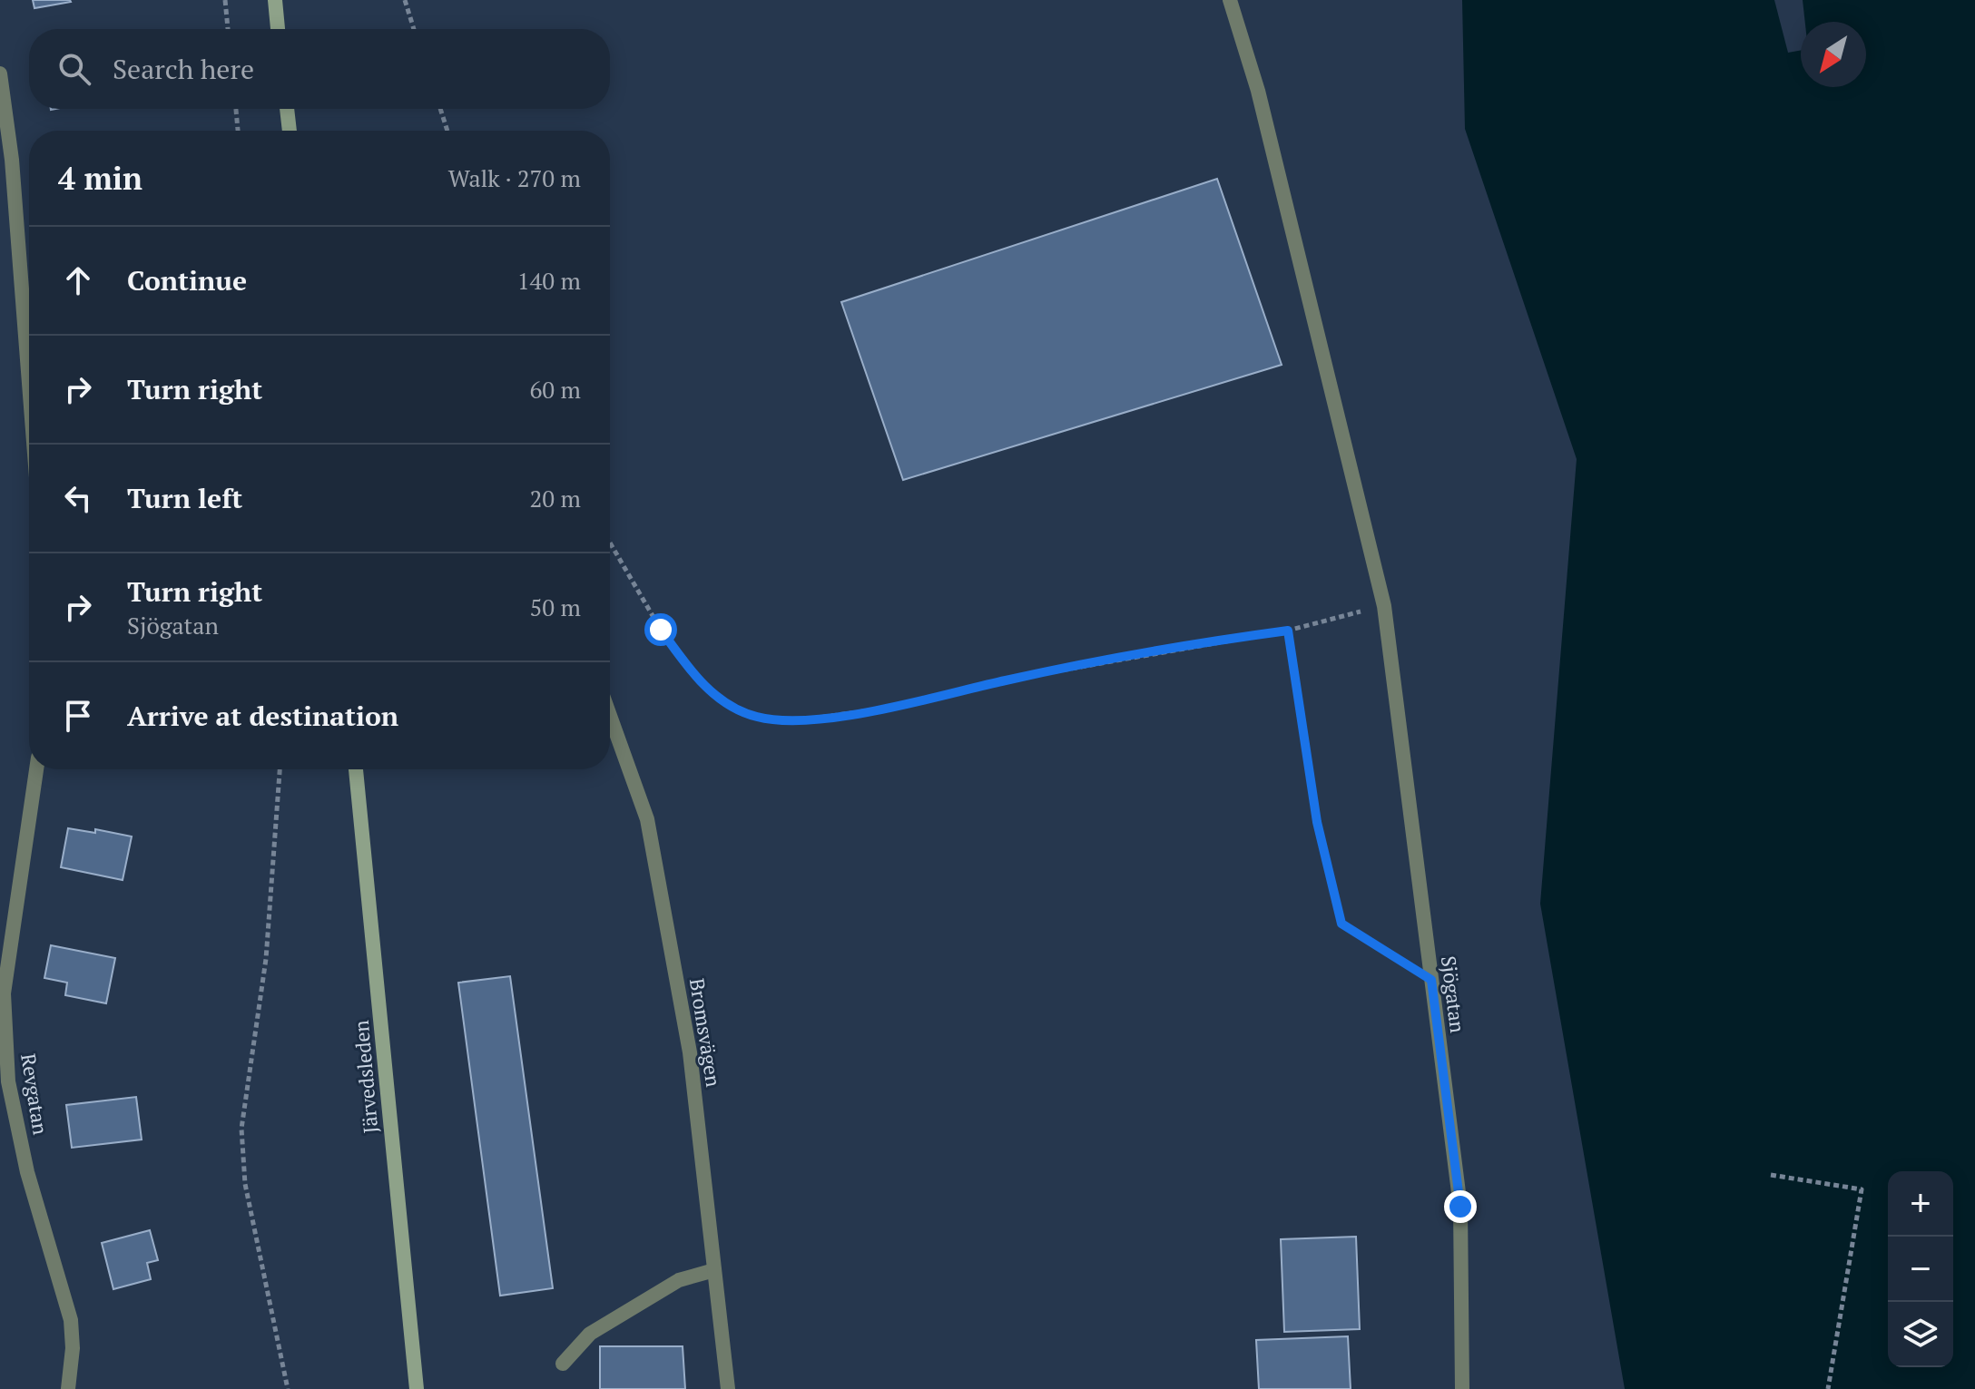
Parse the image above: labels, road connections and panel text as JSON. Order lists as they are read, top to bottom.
{
  "streets": {
    "main road": ["Järvedsleden"],
    "street": ["Sjögatan", "Bromsvägen", "Revgatan"]
  },
  "north": "bottom left",
  "page": {
    "search": "Search here",
    "heading": ["4 min", "Walk · 270 m"],
    "list": [
      ["Continue", "140 m"],
      ["Turn right", "60 m"],
      ["Turn left", "20 m"],
      ["Turn right", "Sjögatan", "50 m"],
      "Arrive at destination"
    ],
    "map_buttons": ["+", "−"]
  }
}
